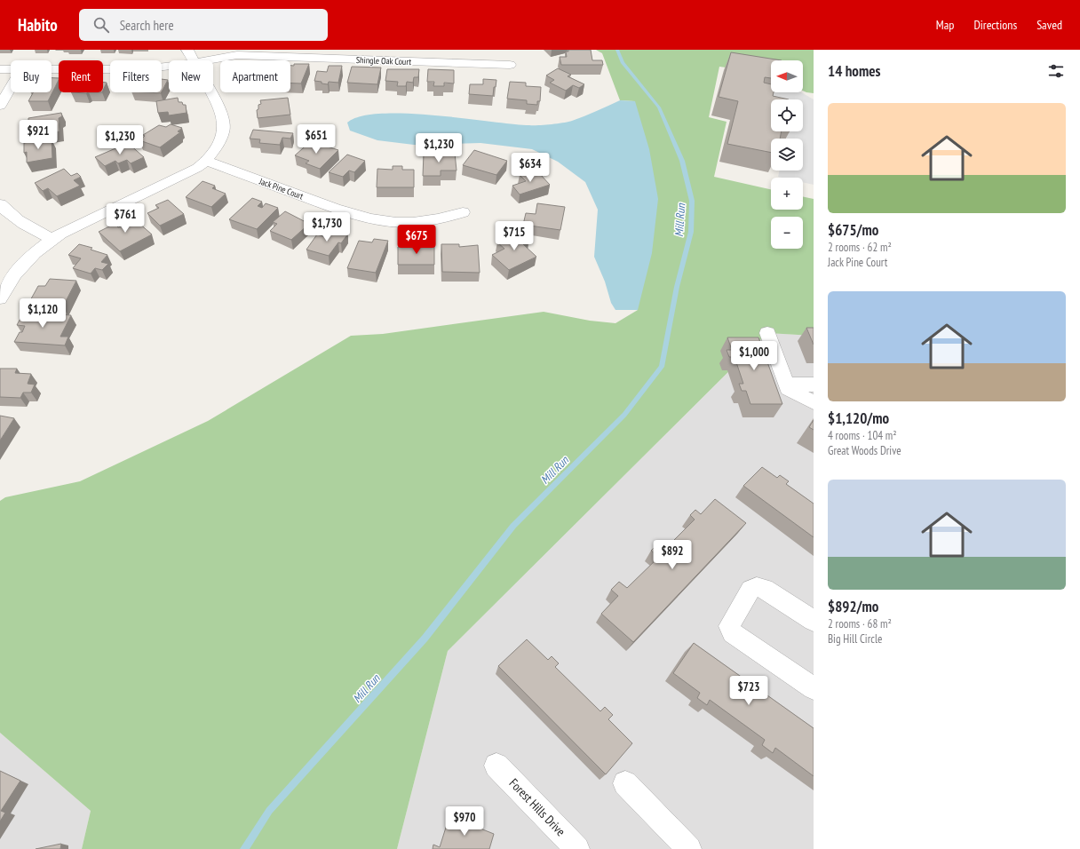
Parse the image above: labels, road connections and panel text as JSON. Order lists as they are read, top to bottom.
{
  "streets": {
    "street": ["Shingle Oak Court", "Jack Pine Court", "Forest Hills Drive"]
  },
  "water": ["Mill Run"],
  "north": "left",
  "page": {
    "header": "Habito",
    "search": "Search here",
    "nav": ["Map", "Directions", "Saved"],
    "heading": "14 homes",
    "map_buttons": ["+", "−"],
    "chip": [
      "Buy",
      "Rent",
      "Filters",
      "New",
      "Apartment"
    ],
    "list": [
      {
        "name": "$675/mo",
        "note": "2 rooms · 62 m² · Jack Pine Court"
      },
      {
        "name": "$1,120/mo",
        "note": "4 rooms · 104 m² · Great Woods Drive"
      },
      {
        "name": "$892/mo",
        "note": "2 rooms · 68 m² · Big Hill Circle"
      }
    ],
    "price": [
      "$921",
      "$651",
      "$1,230",
      "$1,230",
      "$634",
      "$761",
      "$1,730",
      "$715",
      "$675",
      "$1,120",
      "$1,000",
      "$892",
      "$723",
      "$970"
    ]
  }
}
